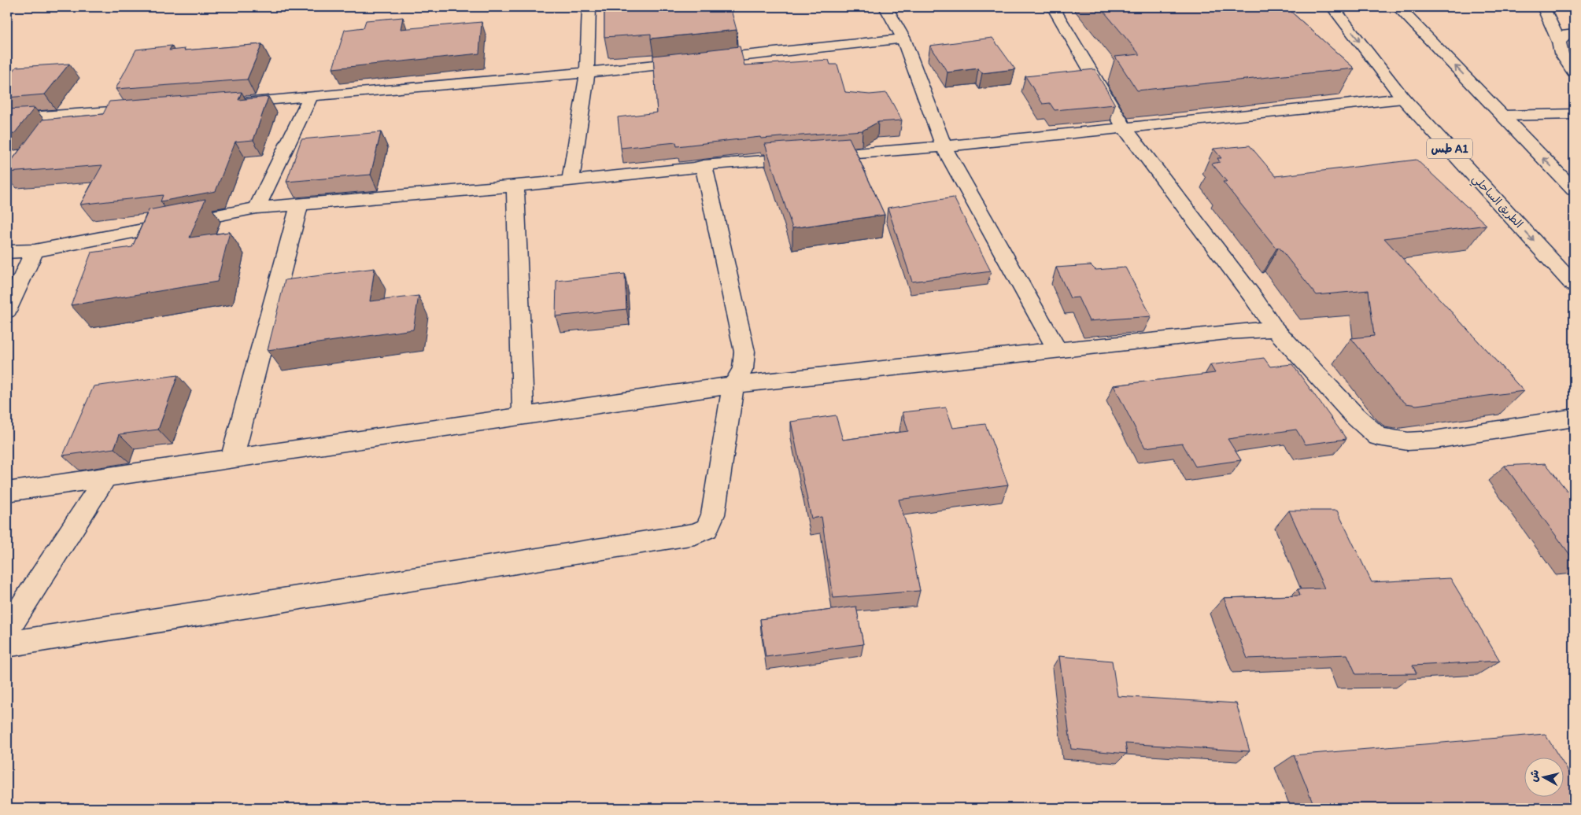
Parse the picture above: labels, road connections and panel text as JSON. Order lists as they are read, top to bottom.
{
  "streets": {
    "main road": ["طس A1", "الطريق الساحلي"]
  },
  "north": "left"
}
